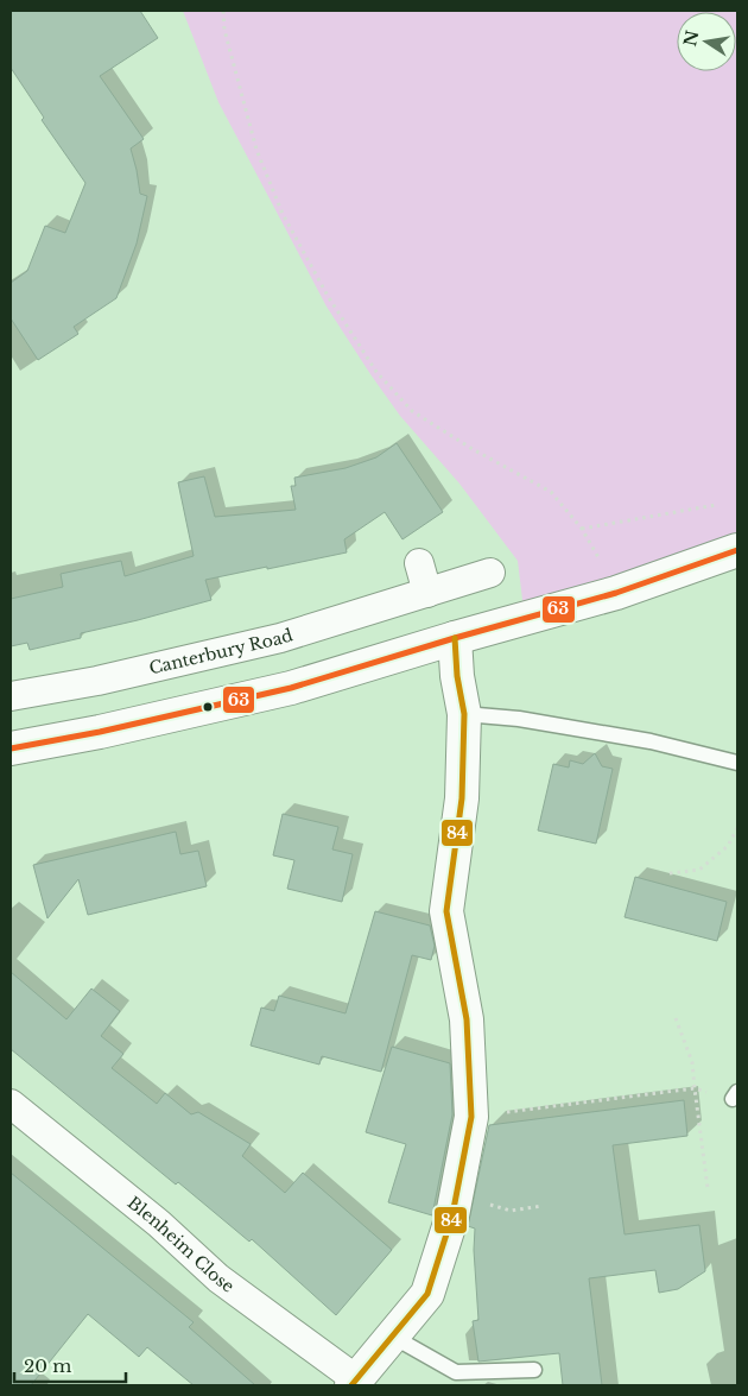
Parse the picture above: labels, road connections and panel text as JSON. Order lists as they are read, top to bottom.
{
  "streets": {
    "street": ["Canterbury Road", "Blenheim Close"]
  },
  "lines": ["transit line 63", "transit line 84"],
  "scale_bar": "20 m",
  "north": "left"
}
